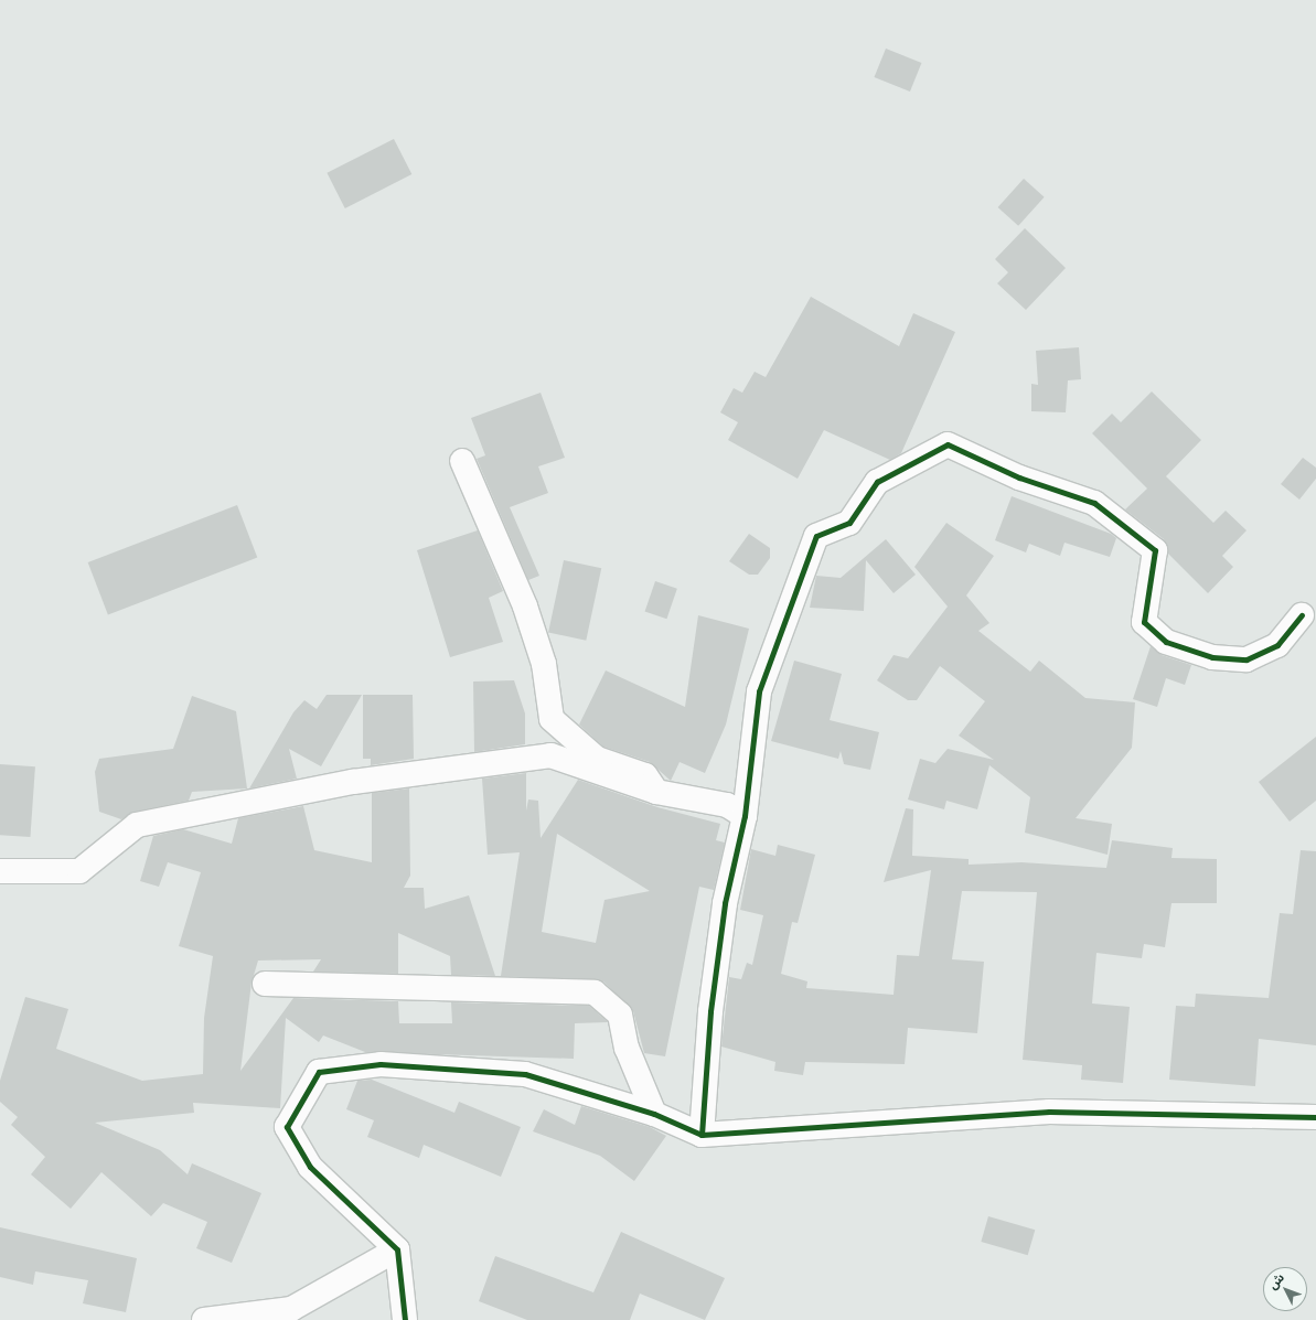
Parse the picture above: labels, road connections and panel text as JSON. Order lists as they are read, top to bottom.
{
  "north": "top left"
}
